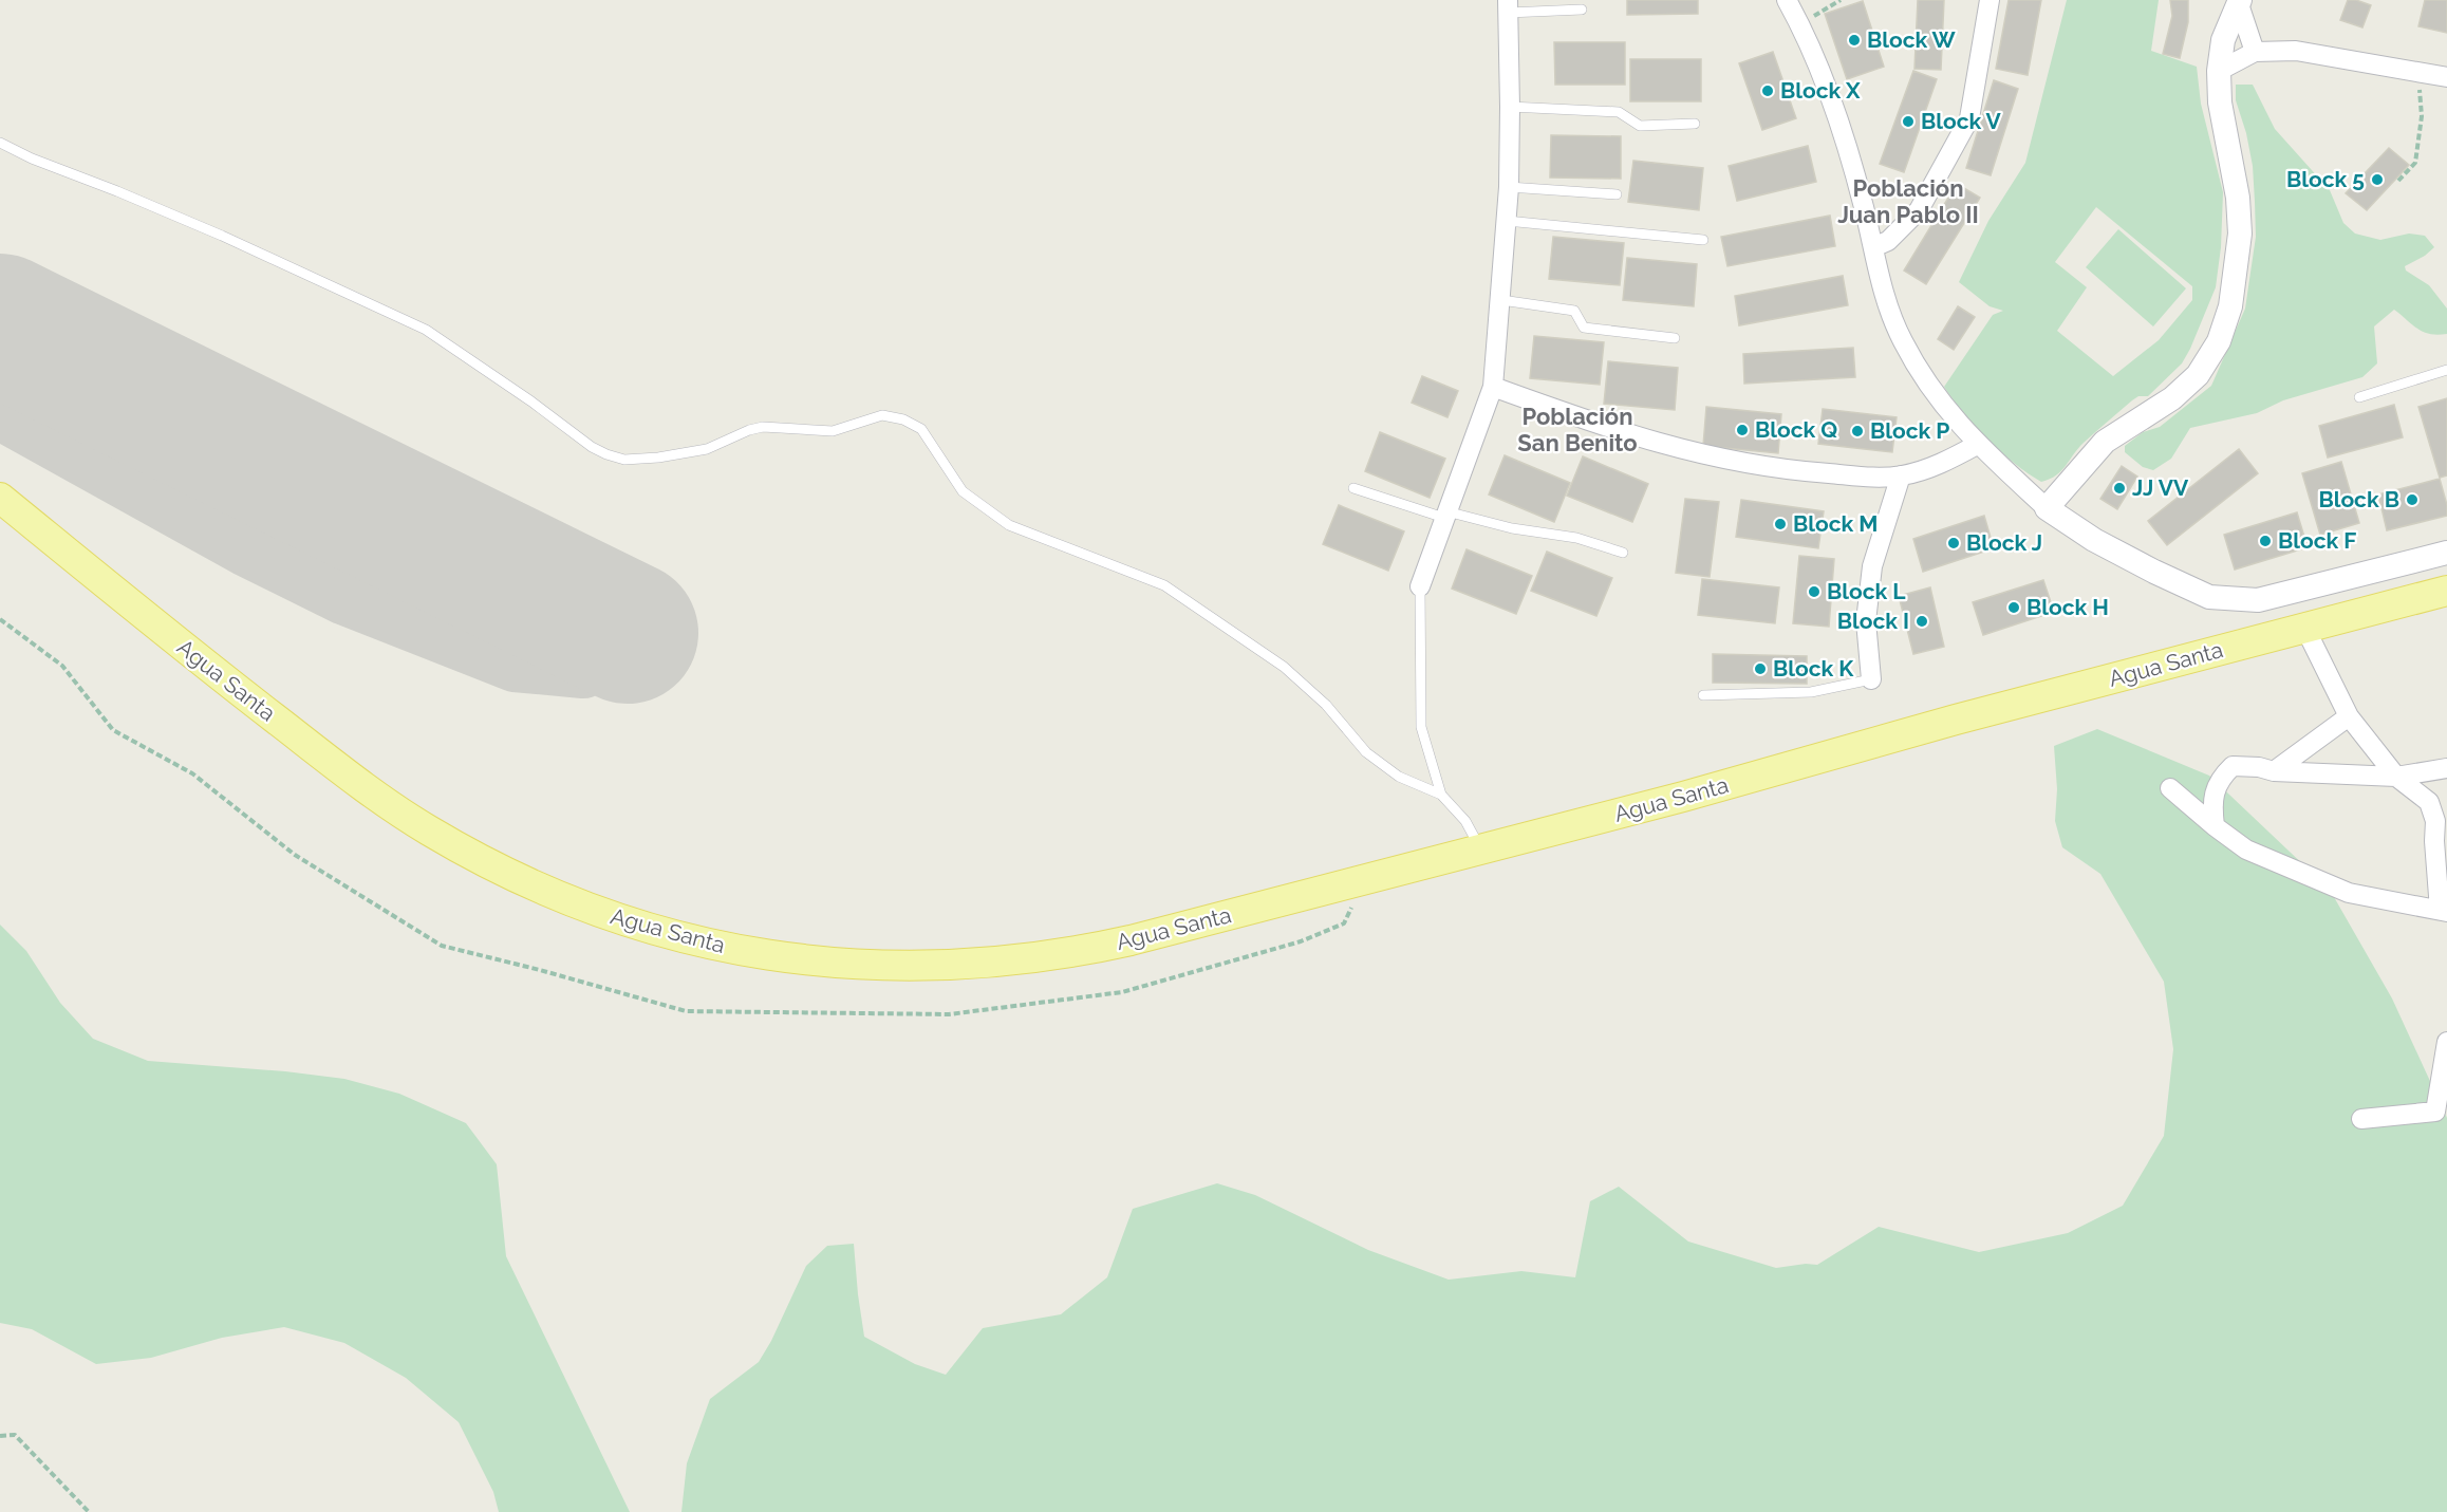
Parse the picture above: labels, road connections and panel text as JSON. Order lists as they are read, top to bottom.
{
  "streets": {
    "main road": ["Agua Santa"]
  },
  "districts": ["Población Juan Pablo II", "Población San Benito"],
  "places": [
    "Block W",
    "Block X",
    "Block V",
    "Block 5",
    "Block Q",
    "Block P",
    "JJ VV",
    "Block B",
    "Block M",
    "Block F",
    "Block J",
    "Block L",
    "Block H",
    "Block I",
    "Block K"
  ]
}
